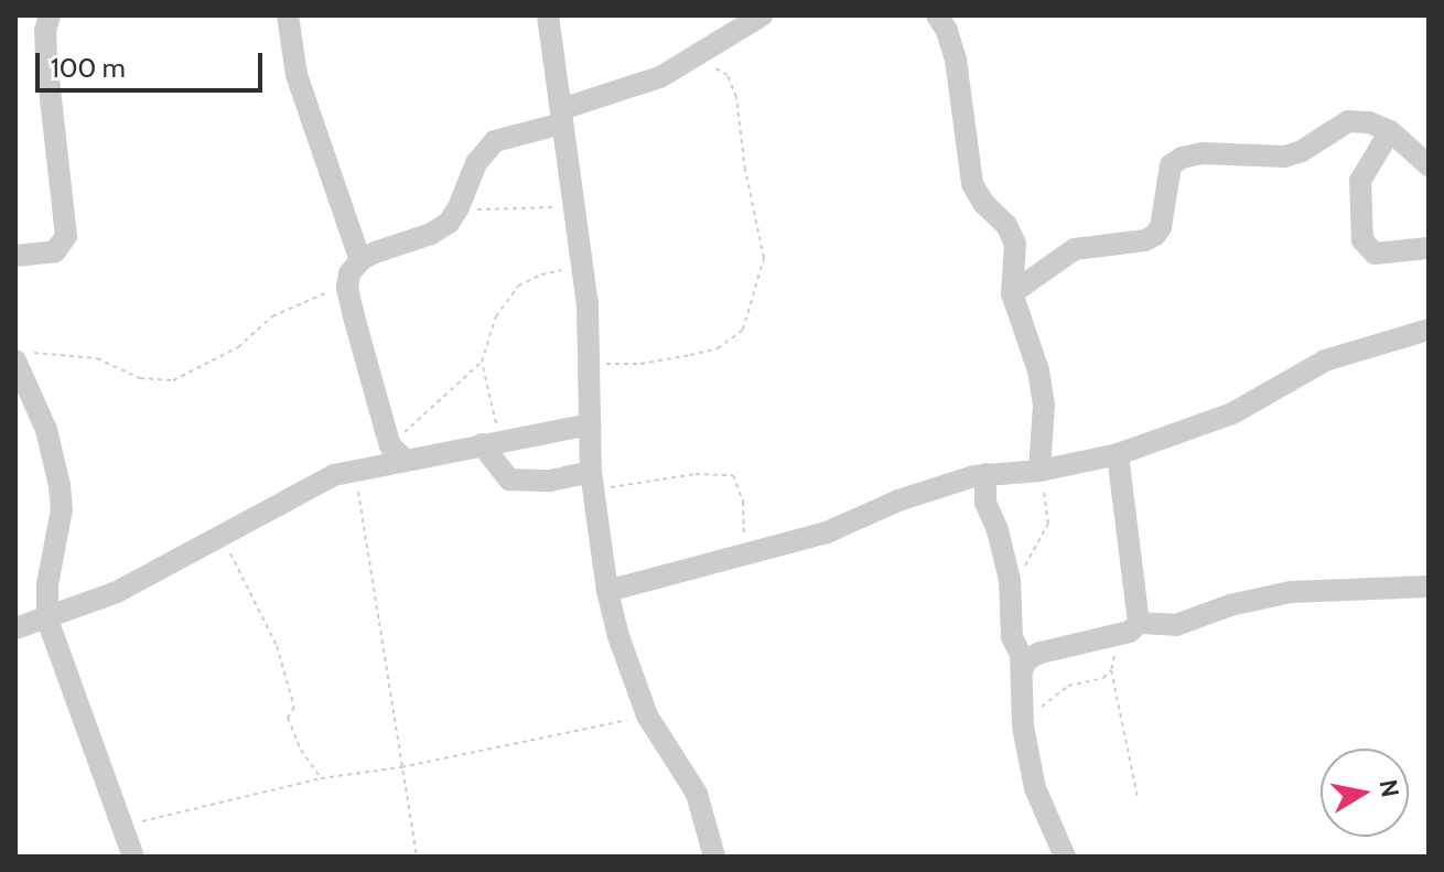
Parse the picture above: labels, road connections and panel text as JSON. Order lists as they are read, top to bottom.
{
  "scale_bar": "100 m",
  "north": "right"
}
